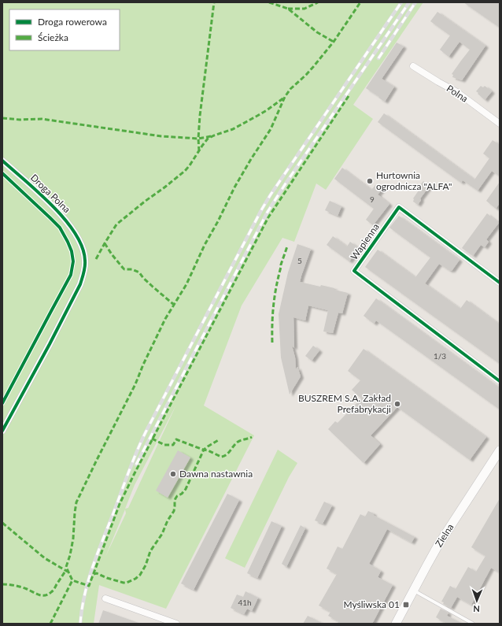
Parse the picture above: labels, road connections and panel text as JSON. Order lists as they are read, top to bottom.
{
  "streets": {
    "street": [
      "Polna",
      "Droga Polna",
      "Wapienna",
      "Zielna"
    ]
  },
  "places": {
    "other": ["Hurtownia ogrodnicza \"ALFA\"", "BUSZREM S.A. Zakład Prefabrykacji", "Dawna nastawnia"],
    "transit": ["Myśliwska 01"]
  },
  "house_numbers": [
    "9",
    "5",
    "1/3",
    "41h"
  ],
  "legend": ["Droga rowerowa", "Ścieżka"],
  "north": "bottom"
}
